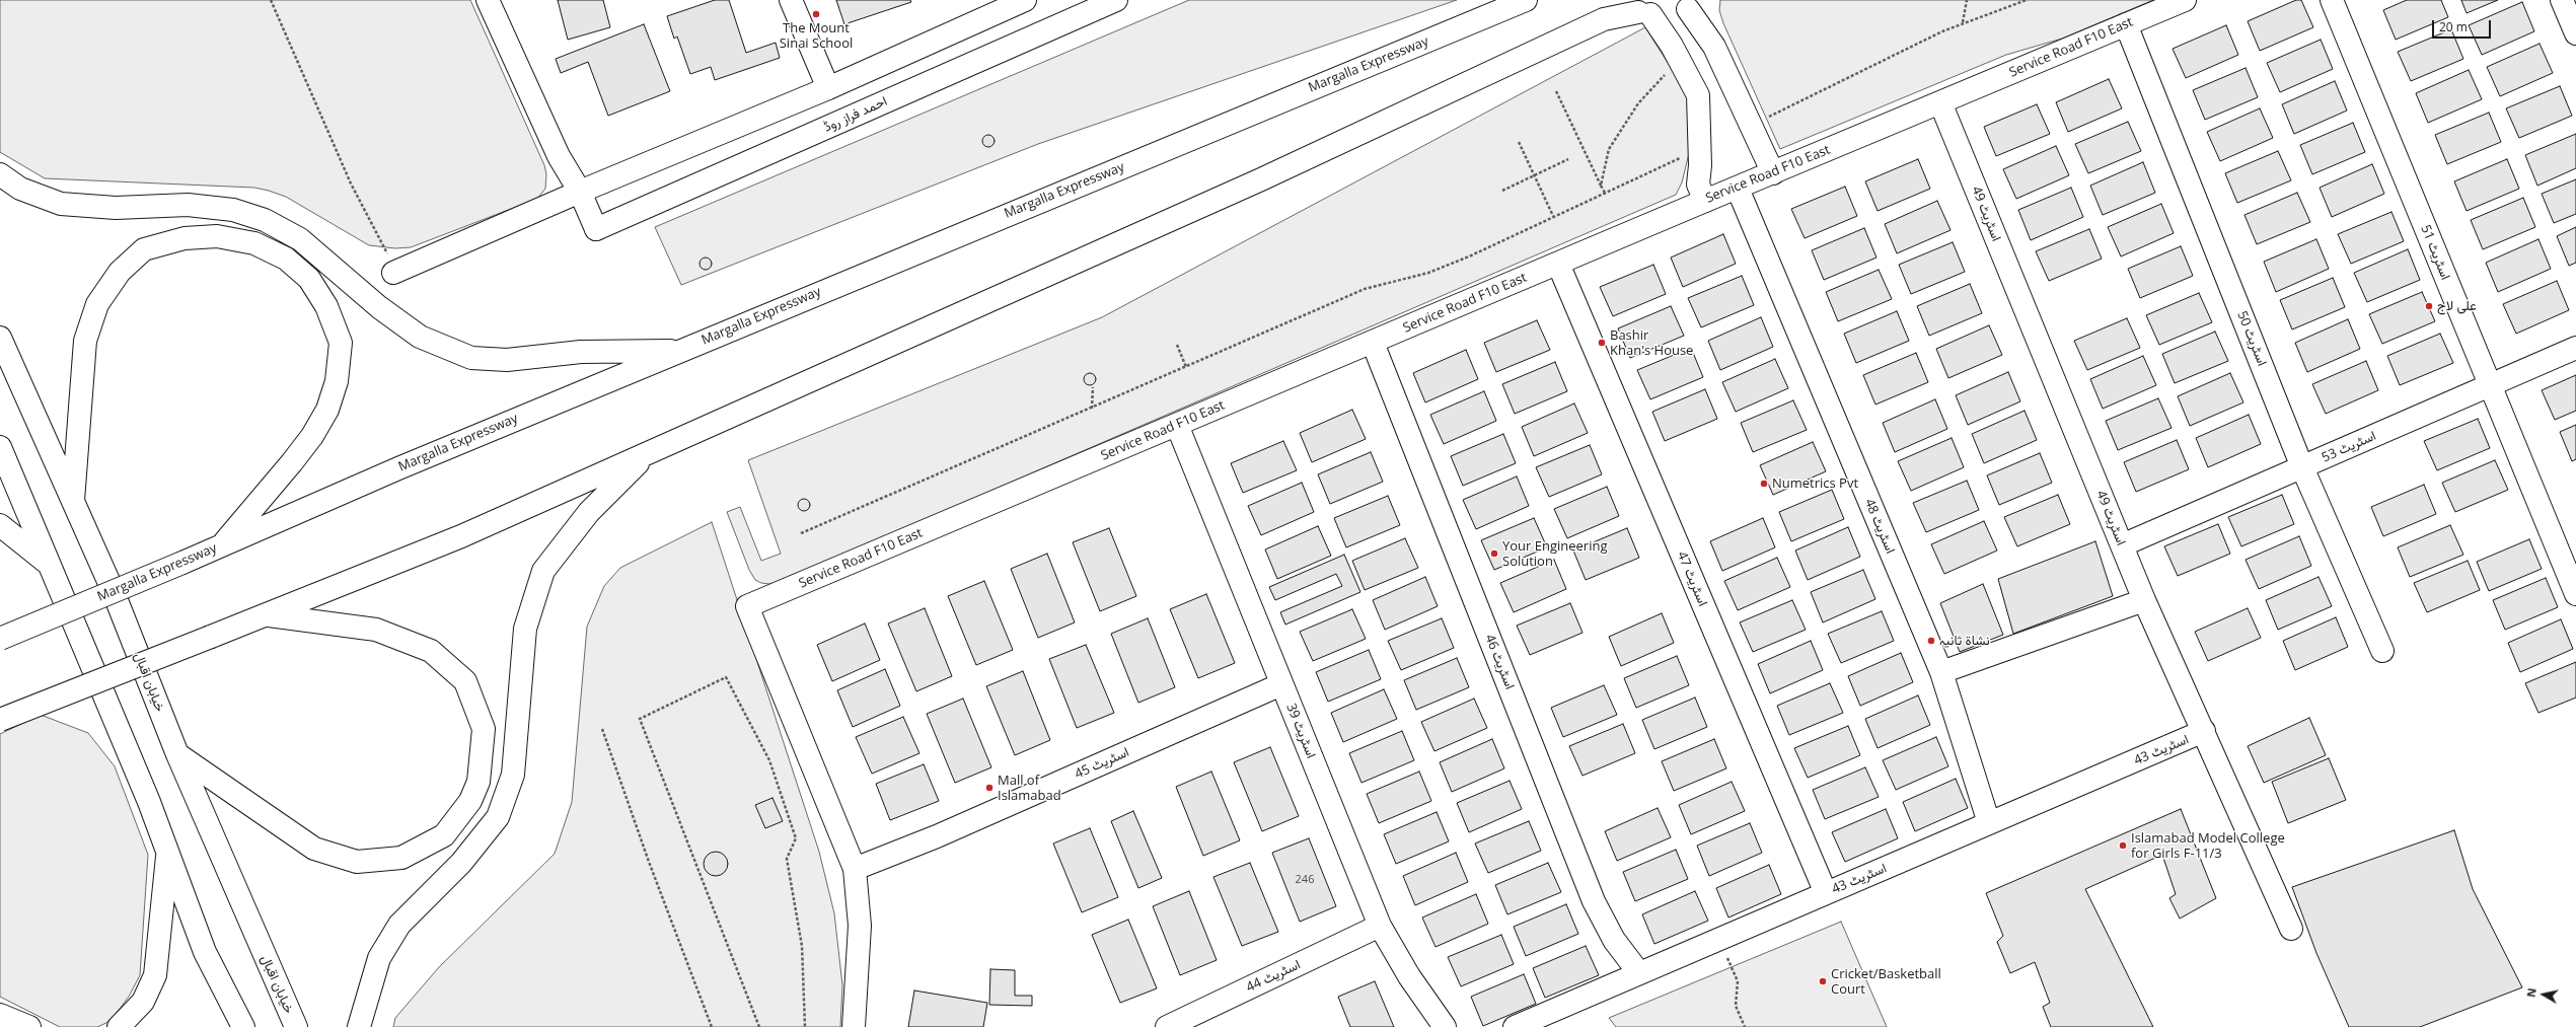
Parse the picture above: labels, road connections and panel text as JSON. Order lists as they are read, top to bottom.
{
  "streets": {
    "street": [
      "Service Road F10 East",
      "Margalla Expressway",
      "احمد فراز روڈ",
      "اسٹریٹ 49",
      "اسٹریٹ 51",
      "اسٹریٹ 50",
      "اسٹریٹ 53",
      "اسٹریٹ 48",
      "اسٹریٹ 47",
      "اسٹریٹ 46",
      "خیابان اقبال",
      "اسٹریٹ 39",
      "اسٹریٹ 43",
      "اسٹریٹ 45",
      "اسٹریٹ 44"
    ]
  },
  "crossings": [
    ["Service Road F10 East", "اسٹریٹ 49"],
    ["Service Road F10 East", "اسٹریٹ 50"],
    ["Service Road F10 East", "اسٹریٹ 48"],
    ["Service Road F10 East", "اسٹریٹ 47"],
    ["Service Road F10 East", "اسٹریٹ 46"],
    ["Service Road F10 East", "اسٹریٹ 39"],
    ["Service Road F10 East", "اسٹریٹ 45"],
    ["اسٹریٹ 49", "اسٹریٹ 53"],
    ["اسٹریٹ 49", "اسٹریٹ 43"],
    ["اسٹریٹ 51", "اسٹریٹ 53"],
    ["اسٹریٹ 50", "اسٹریٹ 53"],
    ["اسٹریٹ 48", "اسٹریٹ 43"],
    ["اسٹریٹ 47", "اسٹریٹ 43"],
    ["اسٹریٹ 46", "اسٹریٹ 43"],
    ["اسٹریٹ 39", "اسٹریٹ 45"],
    ["اسٹریٹ 39", "اسٹریٹ 44"]
  ],
  "places": [
    "The Mount Sinai School",
    "علی لاج",
    "Bashir Khan's House",
    "Numetrics Pvt",
    "Your Engineering Solution",
    "نشاۃ ثانیہ",
    "Mall of Islamabad",
    "Islamabad Model College for Girls F-11/3",
    "Cricket/Basketball Court"
  ],
  "house_numbers": ["246"],
  "scale_bar": "20 m",
  "north": "left"
}
